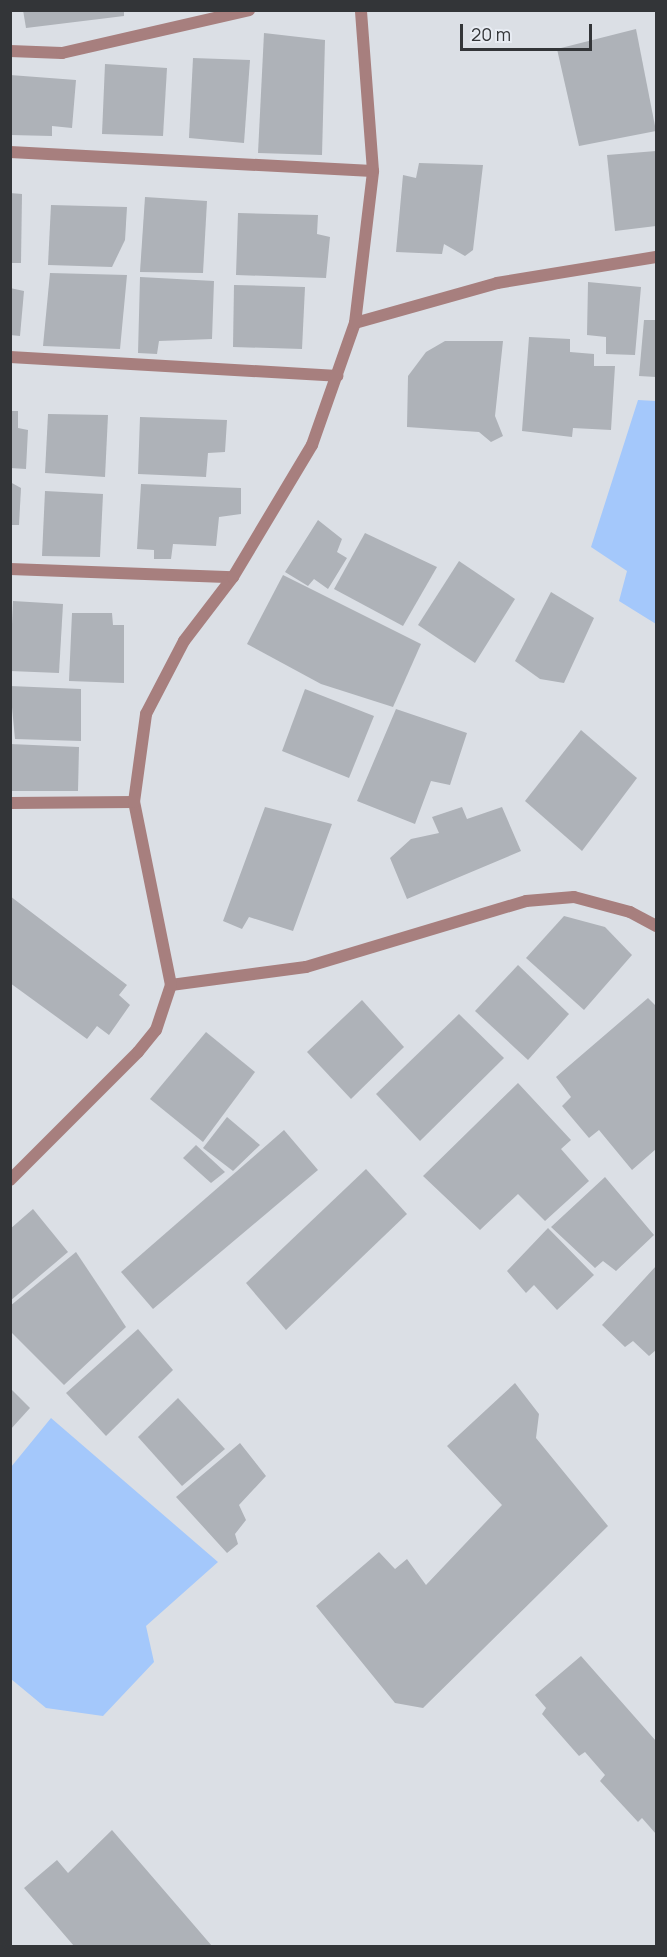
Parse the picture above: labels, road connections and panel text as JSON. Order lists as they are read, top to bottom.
{
  "scale_bar": "20 m"
}
